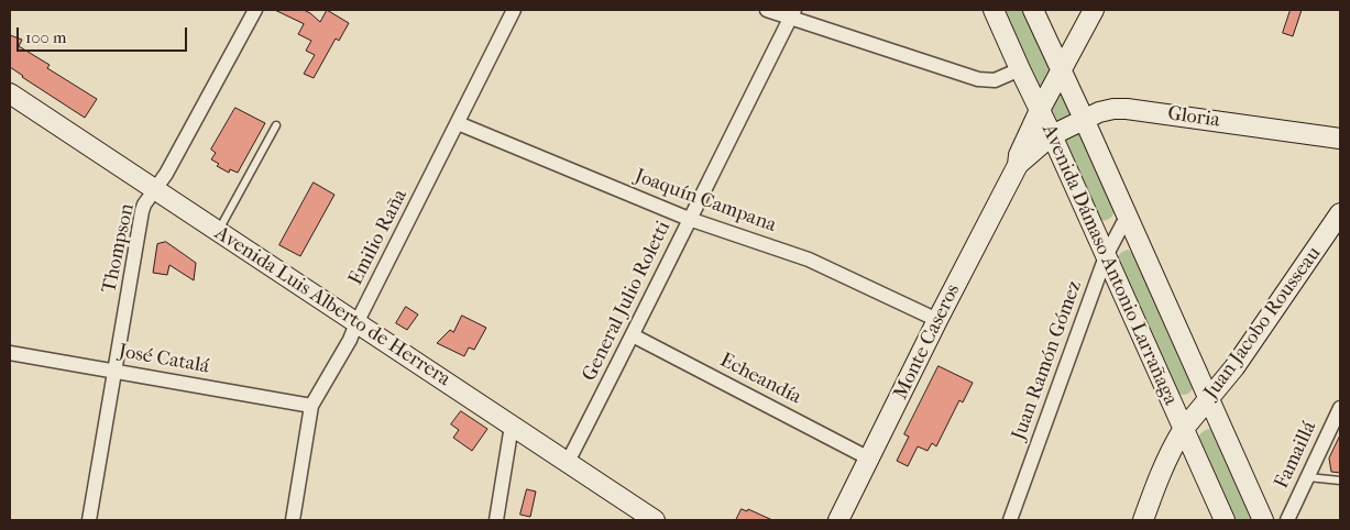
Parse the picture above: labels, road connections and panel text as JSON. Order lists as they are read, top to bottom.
{
  "streets": {
    "street": [
      "Gloria",
      "Joaquín Campana",
      "Emilio Raña",
      "Thompson",
      "Avenida Dámaso Antonio Larrañaga",
      "General Julio Roletti",
      "Avenida Luis Alberto de Herrera",
      "Juan Jacobo Rousseau",
      "Monte Caseros",
      "José Catalá",
      "Juan Ramón Gómez",
      "Echeandía",
      "Famaillá"
    ]
  },
  "crossings": [
    ["Gloria", "Avenida Dámaso Antonio Larrañaga"],
    ["Gloria", "Monte Caseros"],
    ["Joaquín Campana", "Emilio Raña"],
    ["Joaquín Campana", "General Julio Roletti"],
    ["Joaquín Campana", "Monte Caseros"],
    ["Emilio Raña", "Avenida Luis Alberto de Herrera"],
    ["Emilio Raña", "José Catalá"],
    ["Thompson", "Avenida Luis Alberto de Herrera"],
    ["Thompson", "José Catalá"],
    ["Avenida Dámaso Antonio Larrañaga", "Juan Jacobo Rousseau"],
    ["Avenida Dámaso Antonio Larrañaga", "Monte Caseros"],
    ["Avenida Dámaso Antonio Larrañaga", "Juan Ramón Gómez"],
    ["General Julio Roletti", "Avenida Luis Alberto de Herrera"],
    ["General Julio Roletti", "Echeandía"],
    ["Monte Caseros", "Echeandía"]
  ],
  "scale_bar": "100 m"
}
